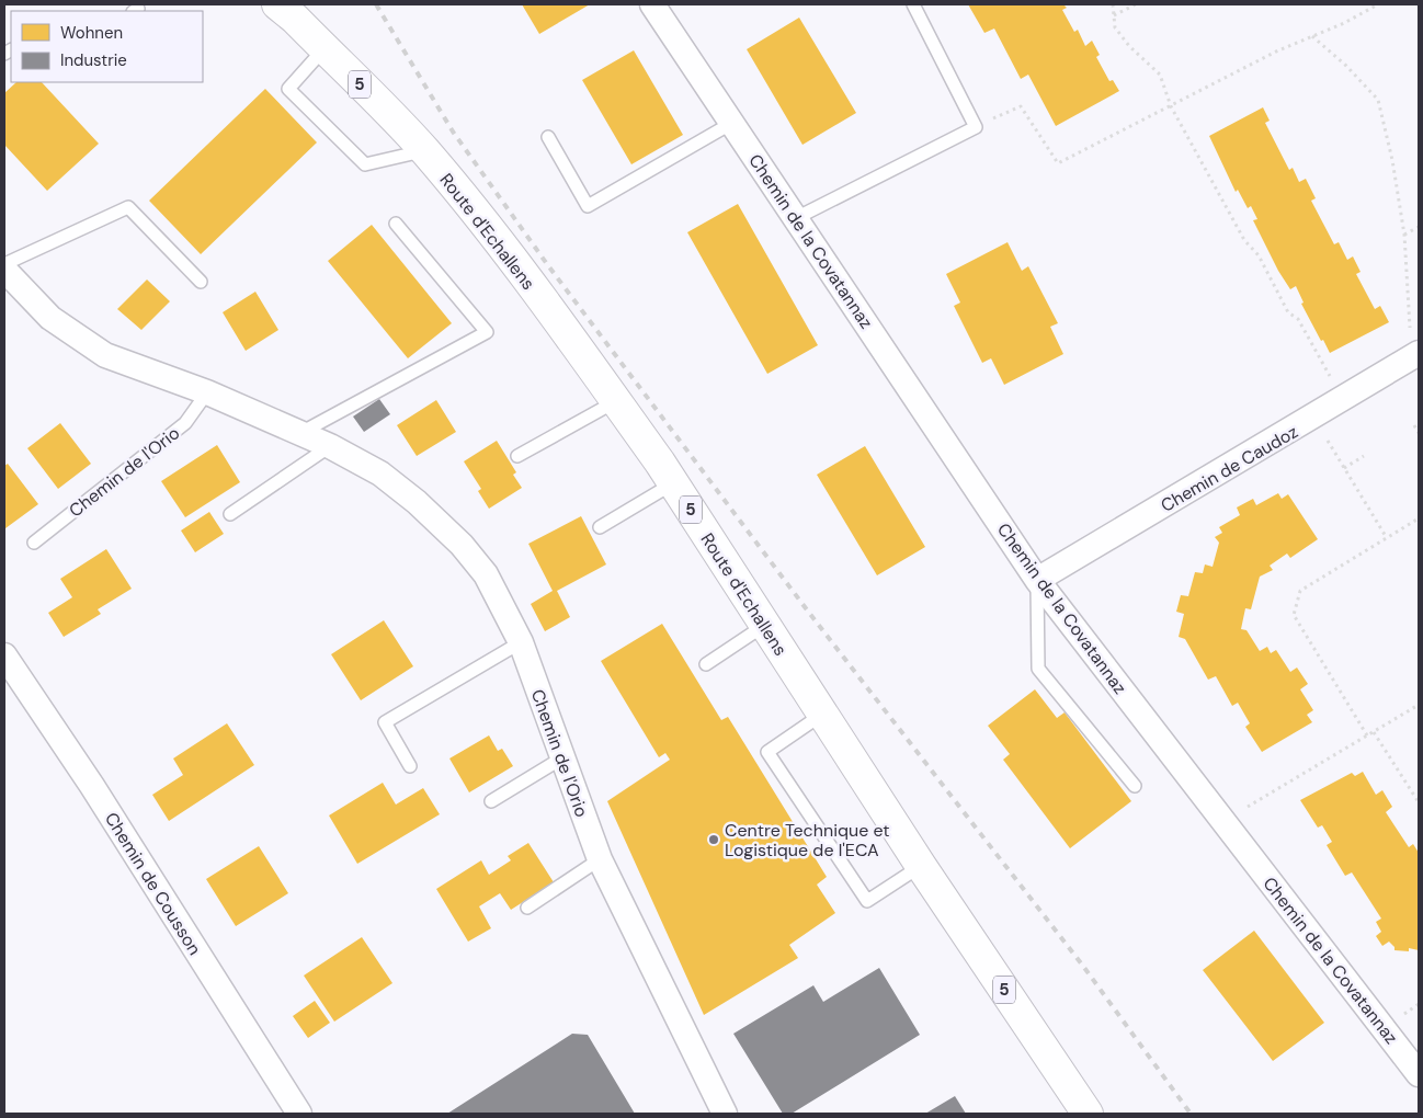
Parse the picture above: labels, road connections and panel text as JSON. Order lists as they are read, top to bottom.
{
  "streets": {
    "main road": ["5", "Route d'Echallens"],
    "street": [
      "Chemin de la Covatannaz",
      "Chemin de Caudoz",
      "Chemin de l'Orio",
      "Chemin de Cousson"
    ]
  },
  "crossings": [
    ["Chemin de la Covatannaz", "Chemin de Caudoz"]
  ],
  "places": ["Centre Technique et Logistique de l'ECA"],
  "legend": ["Wohnen", "Industrie"]
}
